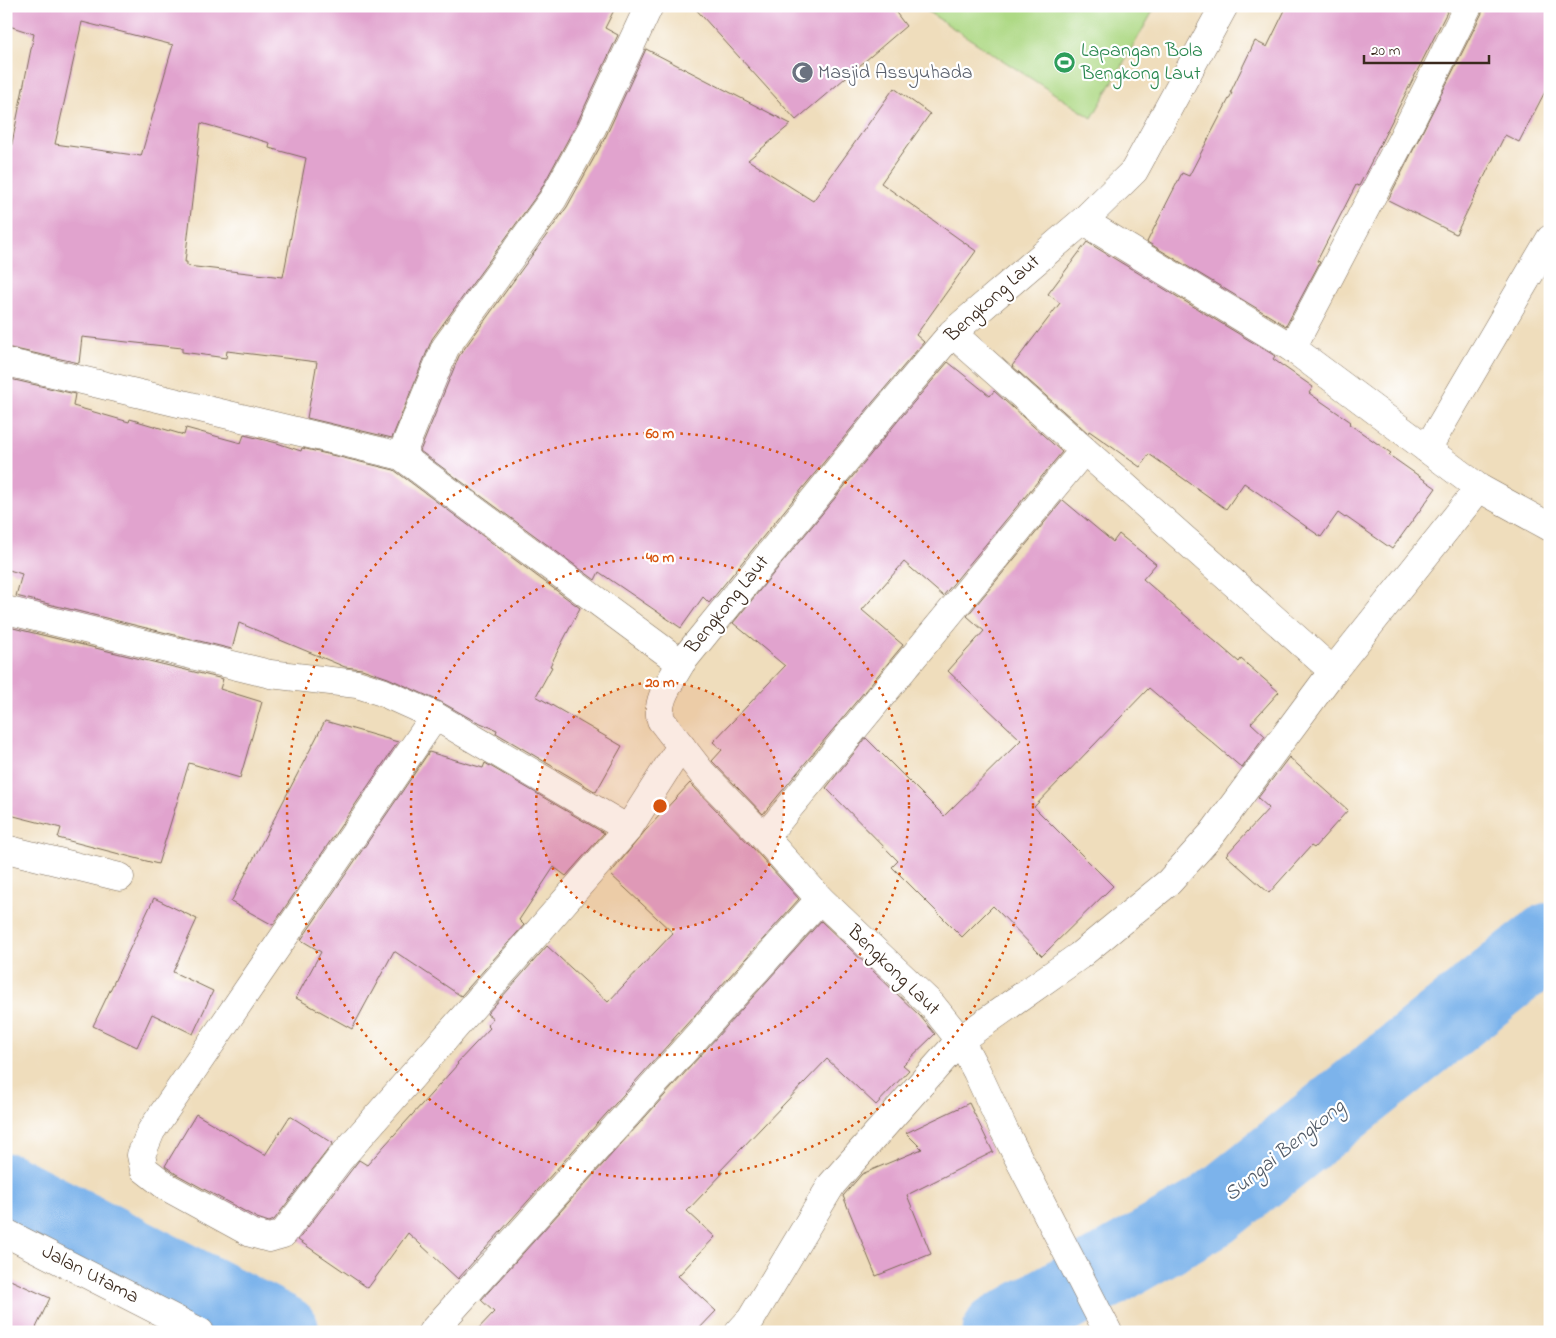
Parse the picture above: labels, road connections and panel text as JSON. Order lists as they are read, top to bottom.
{
  "streets": {
    "street": ["Bengkong Laut", "Jalan Utama"]
  },
  "water": ["Sungai Bengkong"],
  "places": {
    "sports": ["Lapangan Bola Bengkong Laut"],
    "mosque": ["Masjid Assyuhada"]
  },
  "scale_bar": "20 m",
  "rings": ["60 m", "40 m", "20 m"]
}
